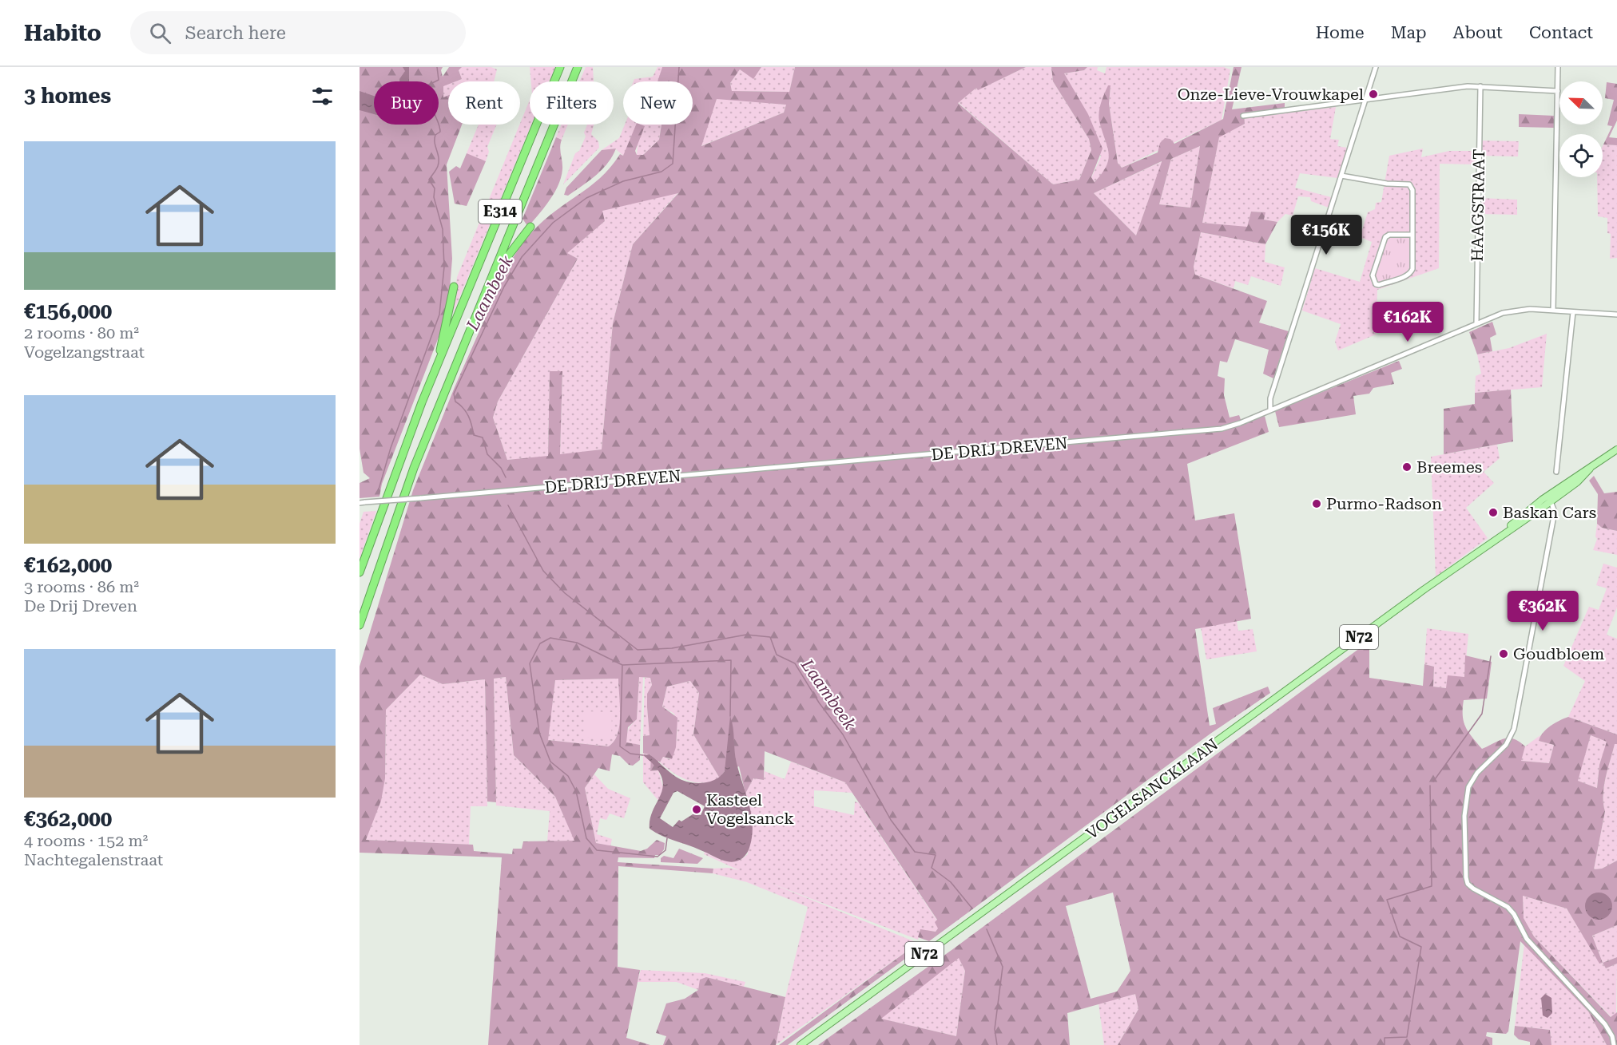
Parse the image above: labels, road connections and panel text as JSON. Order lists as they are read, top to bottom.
{
  "streets": {
    "highway": ["E314"],
    "main road": ["N72", "VOGELSANCKLAAN"],
    "street": ["HAAGSTRAAT", "DE DRIJ DREVEN"]
  },
  "crossings": [
    ["HAAGSTRAAT", "DE DRIJ DREVEN"]
  ],
  "water": ["Laambeek"],
  "places": [
    "Onze-Lieve-Vrouwkapel",
    "Breemes",
    "Purmo-Radson",
    "Baskan Cars",
    "Goudbloem",
    "Kasteel Vogelsanck"
  ],
  "north": "top left",
  "page": {
    "header": "Habito",
    "search": "Search here",
    "nav": [
      "Home",
      "Map",
      "About",
      "Contact"
    ],
    "heading": "3 homes",
    "chip": [
      "Buy",
      "Rent",
      "Filters",
      "New"
    ],
    "list": [
      {
        "name": "€156,000",
        "note": "2 rooms · 80 m² · Vogelzangstraat"
      },
      {
        "name": "€162,000",
        "note": "3 rooms · 86 m² · De Drij Dreven"
      },
      {
        "name": "€362,000",
        "note": "4 rooms · 152 m² · Nachtegalenstraat"
      }
    ],
    "price": ["€156K", "€162K", "€362K"]
  }
}
